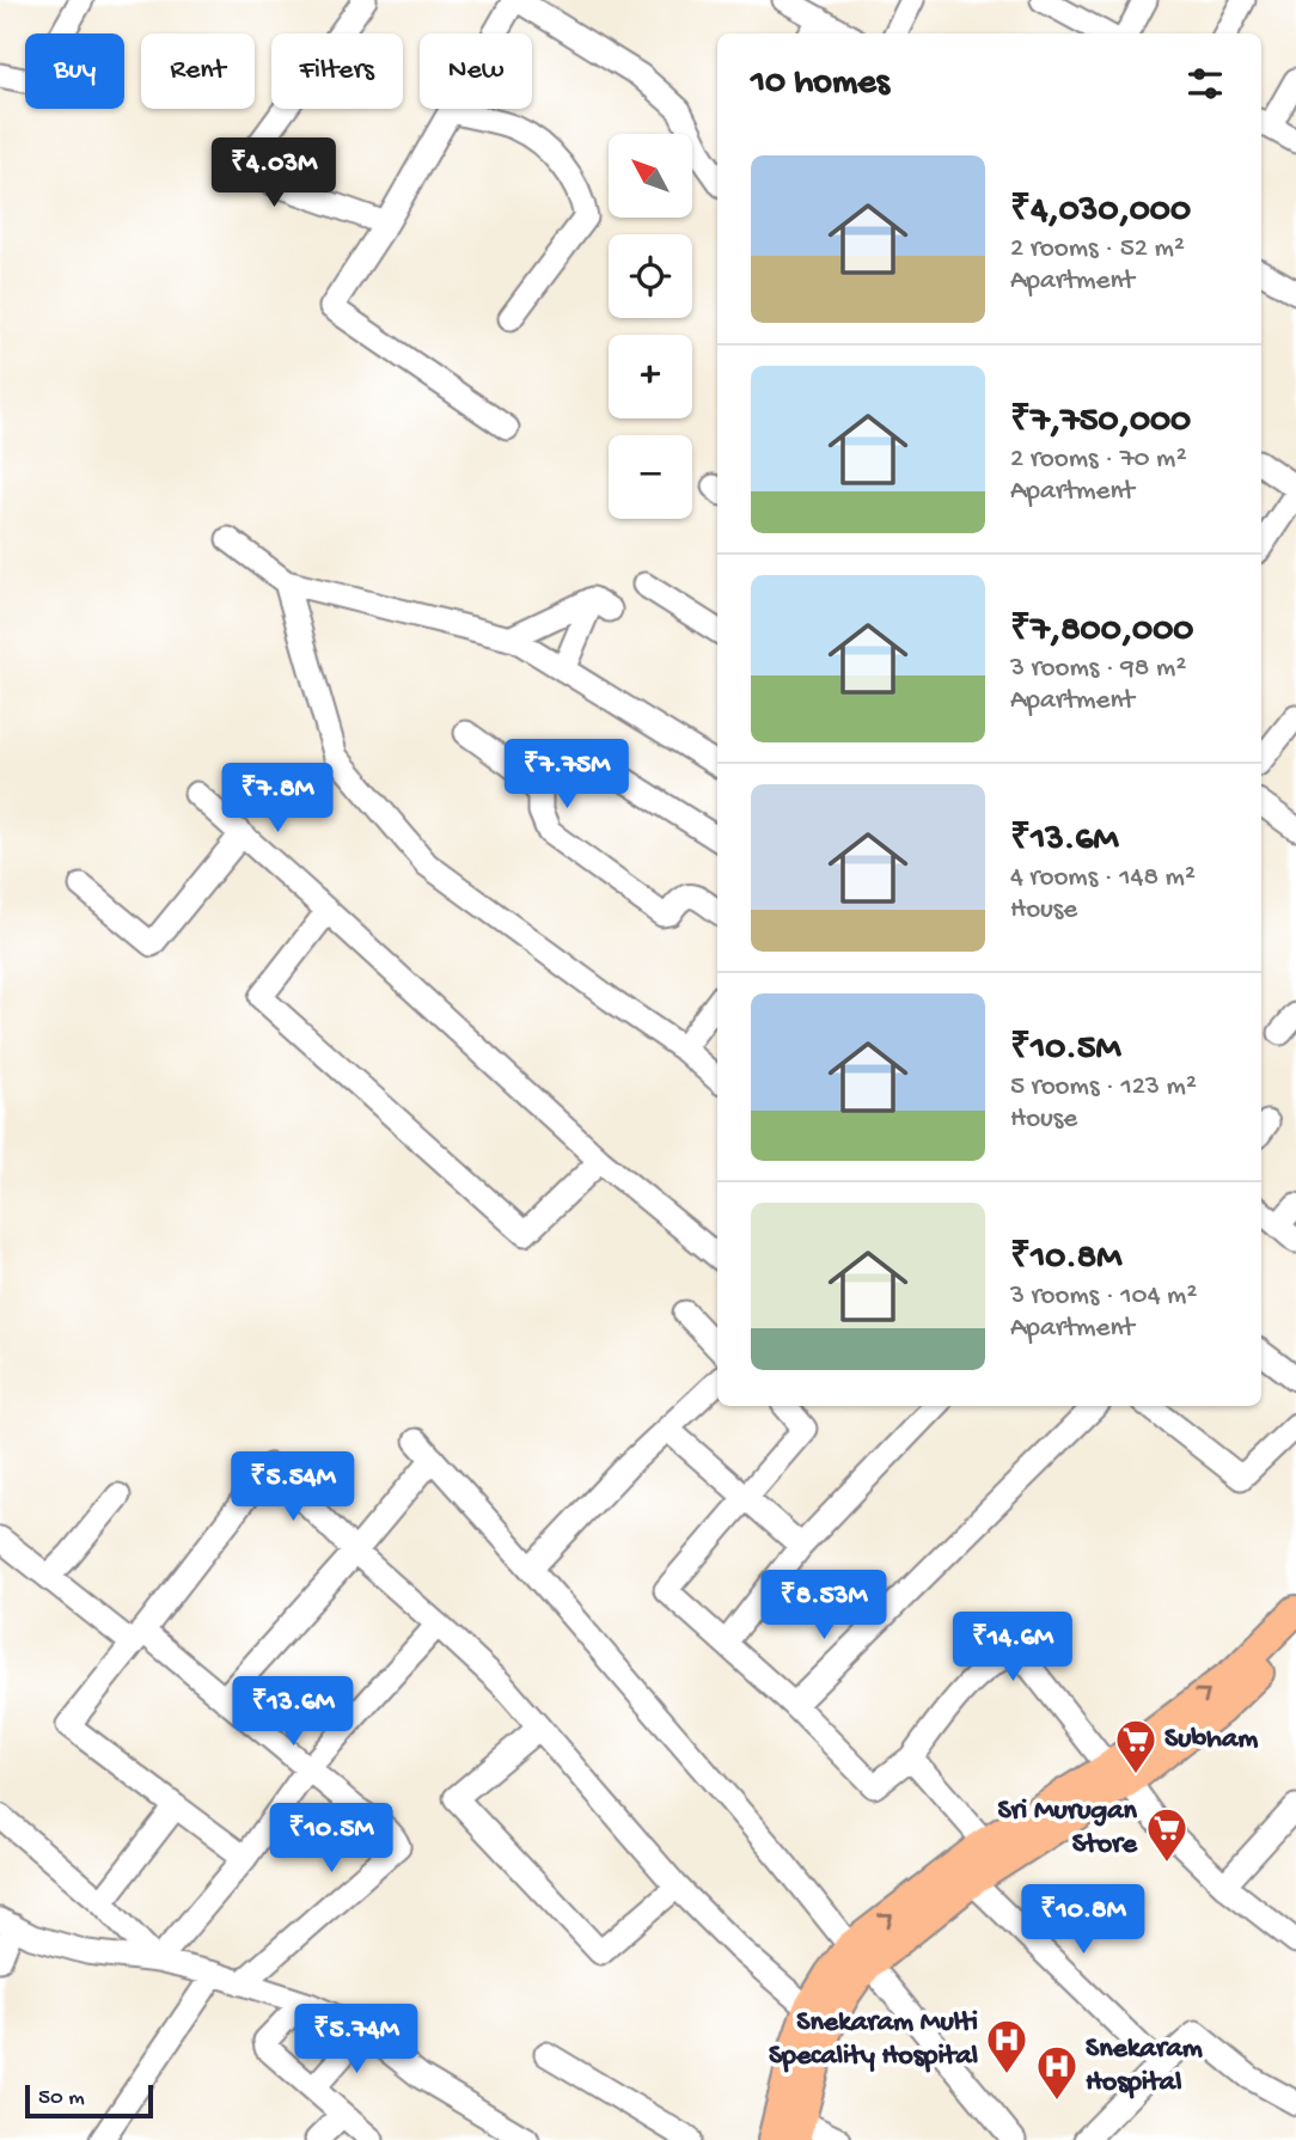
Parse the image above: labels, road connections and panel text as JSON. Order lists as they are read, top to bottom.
{
  "places": {
    "supermarket": ["Subham", "Sri Murugan Store"],
    "hospital": ["Snekaram Multi Specality Hospital", "Snekaram Hospital"]
  },
  "scale_bar": "50 m",
  "north": "top left",
  "page": {
    "chip": [
      "Buy",
      "Rent",
      "Filters",
      "New"
    ],
    "heading": "10 homes",
    "map_buttons": ["+", "−"],
    "list": [
      {
        "name": "₹4,030,000",
        "note": "2 rooms · 52 m² · Apartment"
      },
      {
        "name": "₹7,750,000",
        "note": "2 rooms · 70 m² · Apartment"
      },
      {
        "name": "₹7,800,000",
        "note": "3 rooms · 98 m² · Apartment"
      },
      {
        "name": "₹13.6M",
        "note": "4 rooms · 148 m² · House"
      },
      {
        "name": "₹10.5M",
        "note": "5 rooms · 123 m² · House"
      },
      {
        "name": "₹10.8M",
        "note": "3 rooms · 104 m² · Apartment"
      }
    ],
    "price": [
      "₹4.03M",
      "₹7.75M",
      "₹7.8M",
      "₹5.54M",
      "₹8.53M",
      "₹14.6M",
      "₹13.6M",
      "₹10.5M",
      "₹10.8M",
      "₹5.74M"
    ],
    "scale": "50 m"
  }
}
